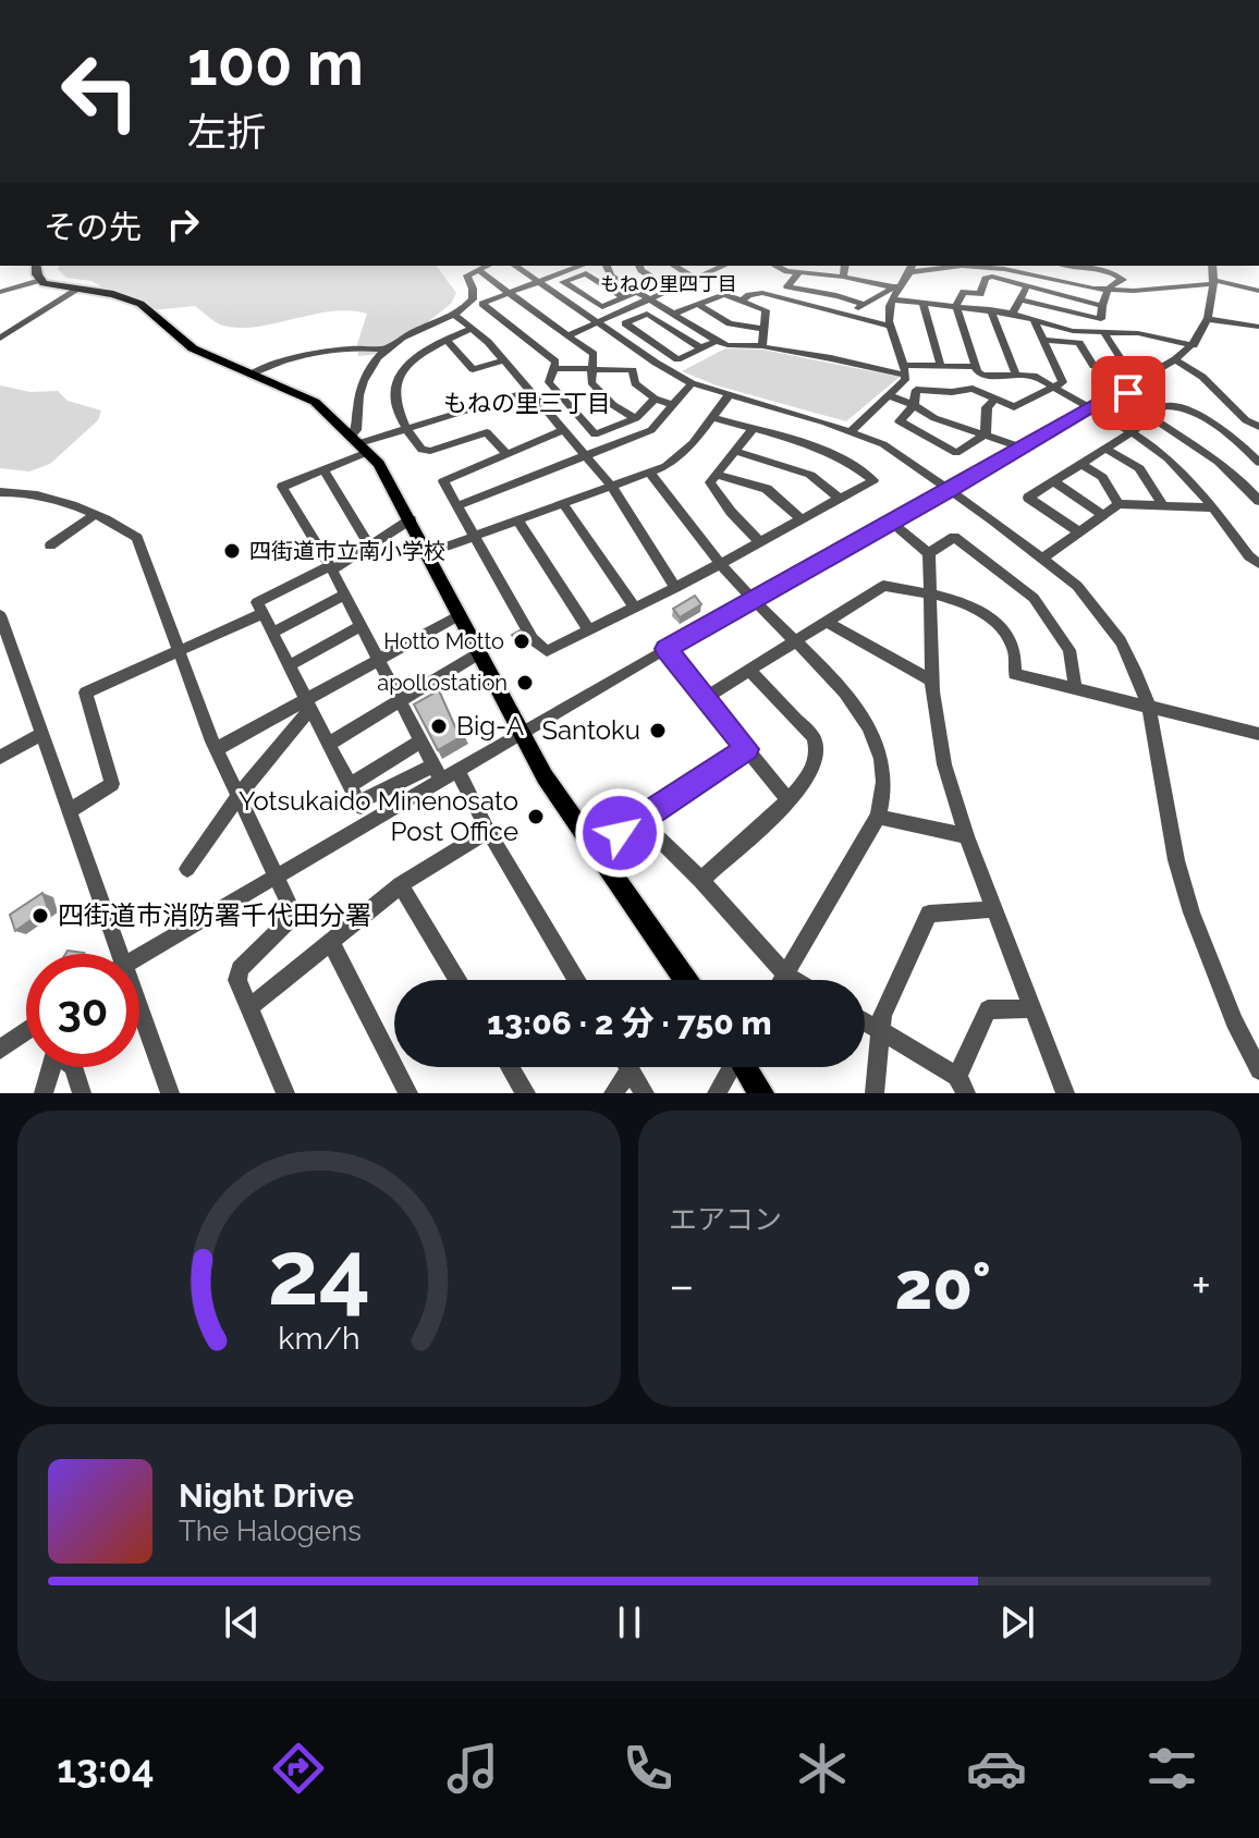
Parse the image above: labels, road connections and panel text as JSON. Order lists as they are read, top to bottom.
{
  "districts": ["もねの里四丁目", "もねの里三丁目"],
  "places": [
    "四街道市立南小学校",
    "Hotto Motto",
    "apollostation",
    "Big-A",
    "Santoku",
    "Yotsukaido Minenosato Post Office",
    "四街道市消防署千代田分署"
  ],
  "page": {
    "turn": ["100 m", "左折"],
    "then": "その先",
    "limit": "30",
    "trip": "13:06 · 2 分 · 750 m",
    "tile": "エアコン",
    "heat": ["−", "20°", "+"],
    "song": ["Night Drive", "The Halogens"],
    "tabs": "13:04",
    "gauge": ["24", "km/h"]
  }
}
